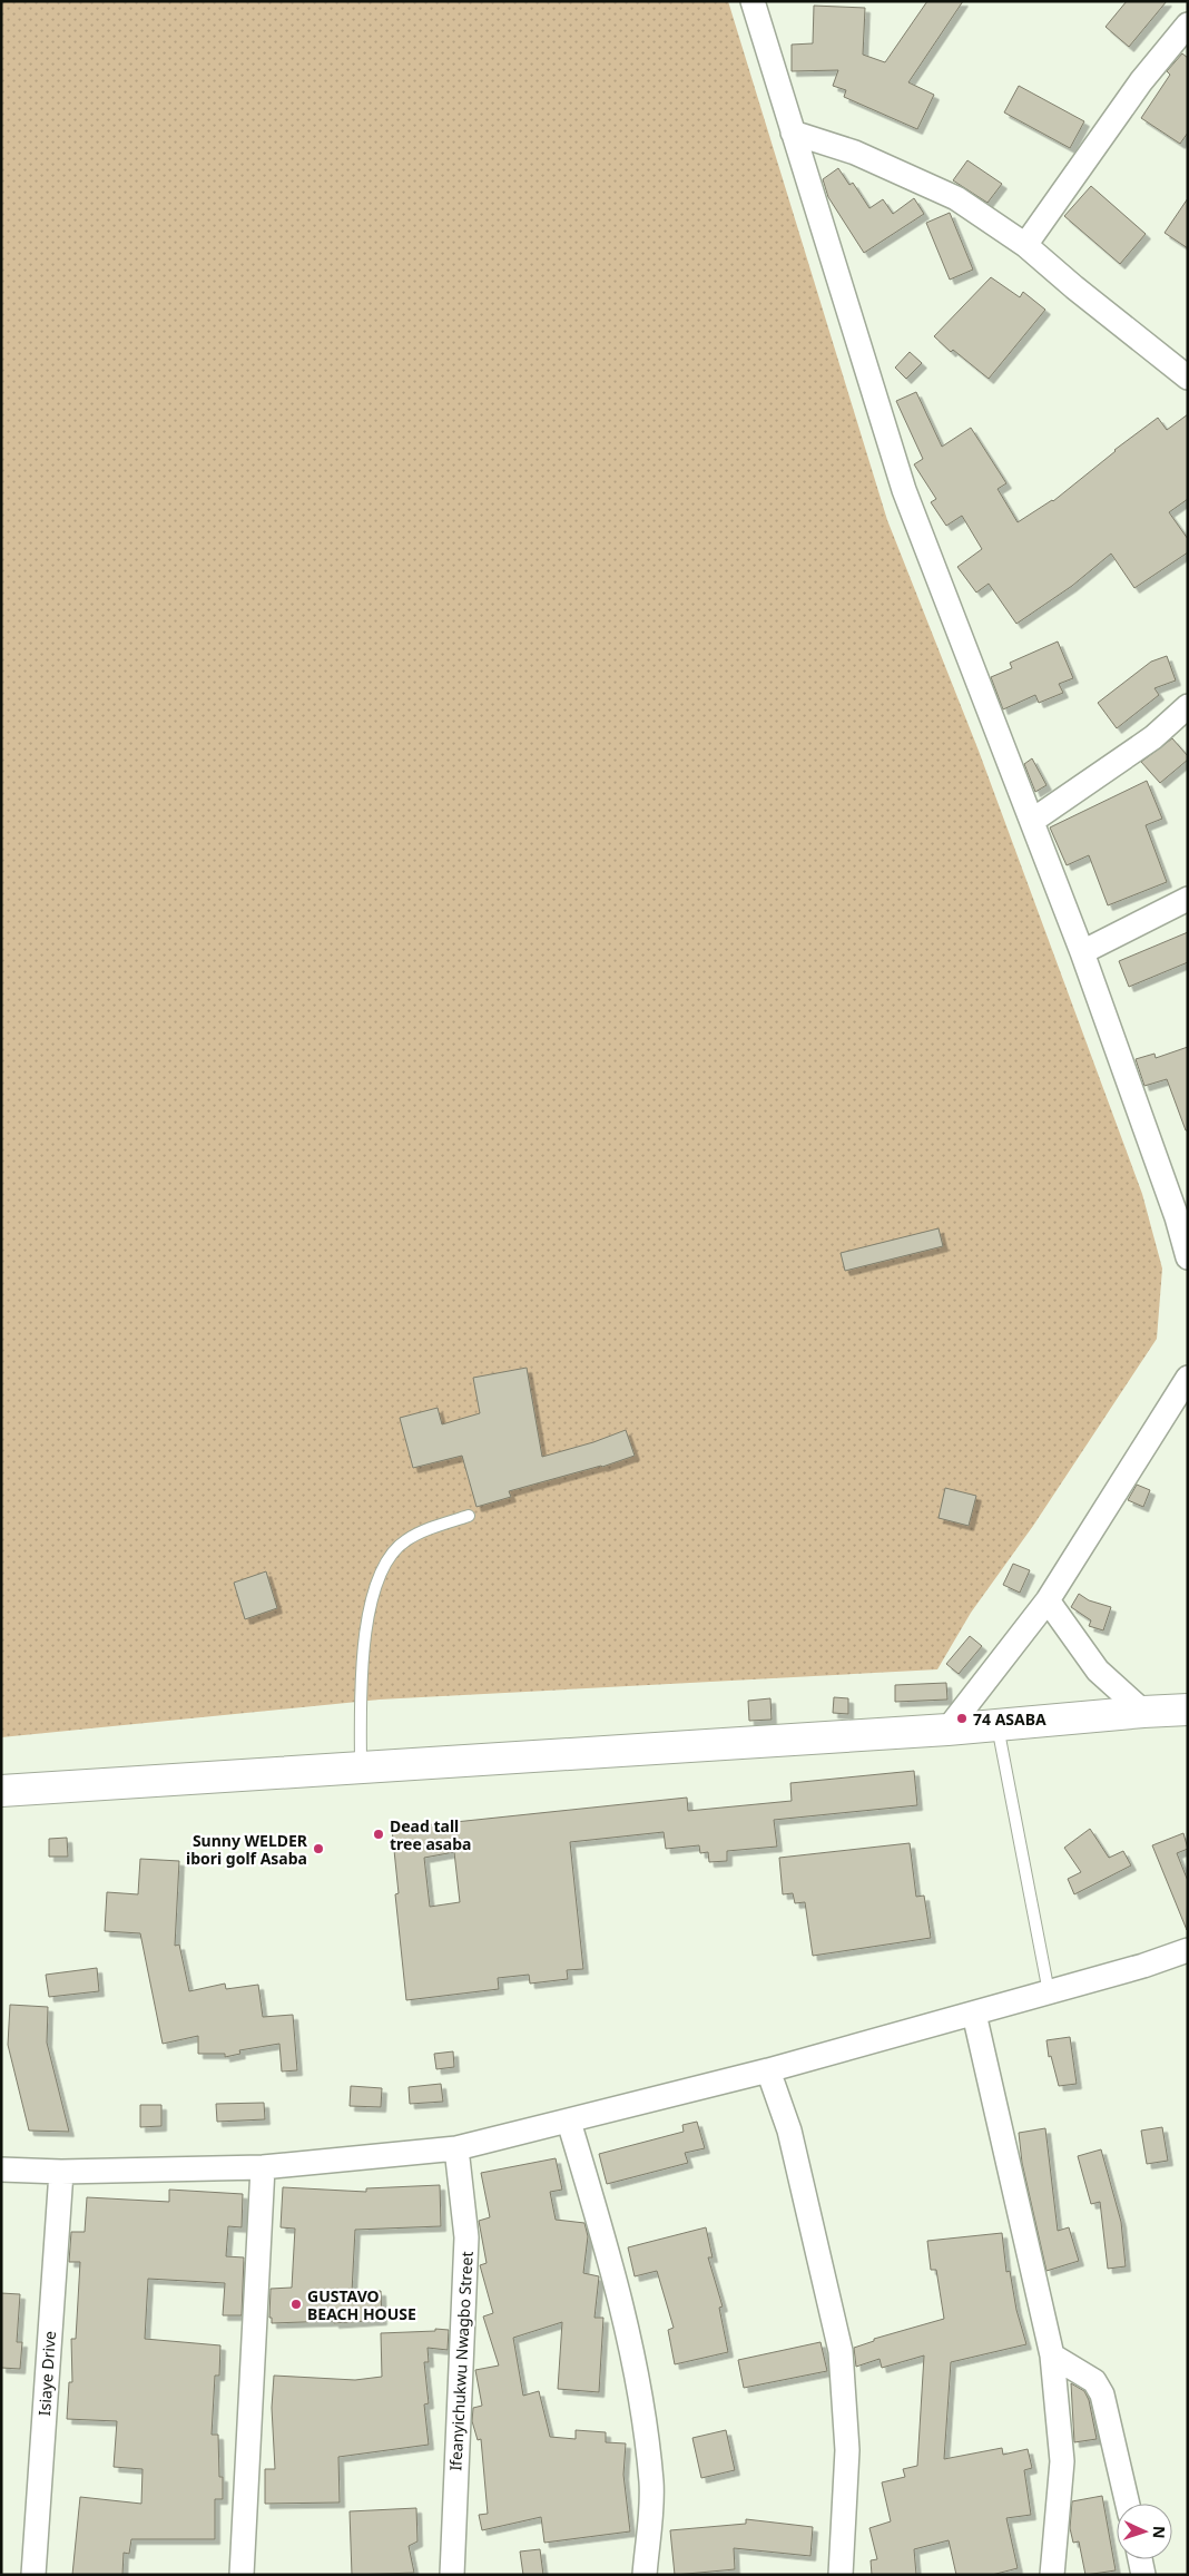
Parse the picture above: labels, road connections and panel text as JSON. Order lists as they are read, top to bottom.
{
  "streets": {
    "street": ["Ifeanyichukwu Nwagbo Street", "Isiaye Drive"]
  },
  "places": [
    "74 ASABA",
    "Dead tall tree asaba",
    "Sunny WELDER ibori golf Asaba",
    "GUSTAVO BEACH HOUSE"
  ],
  "north": "right"
}
